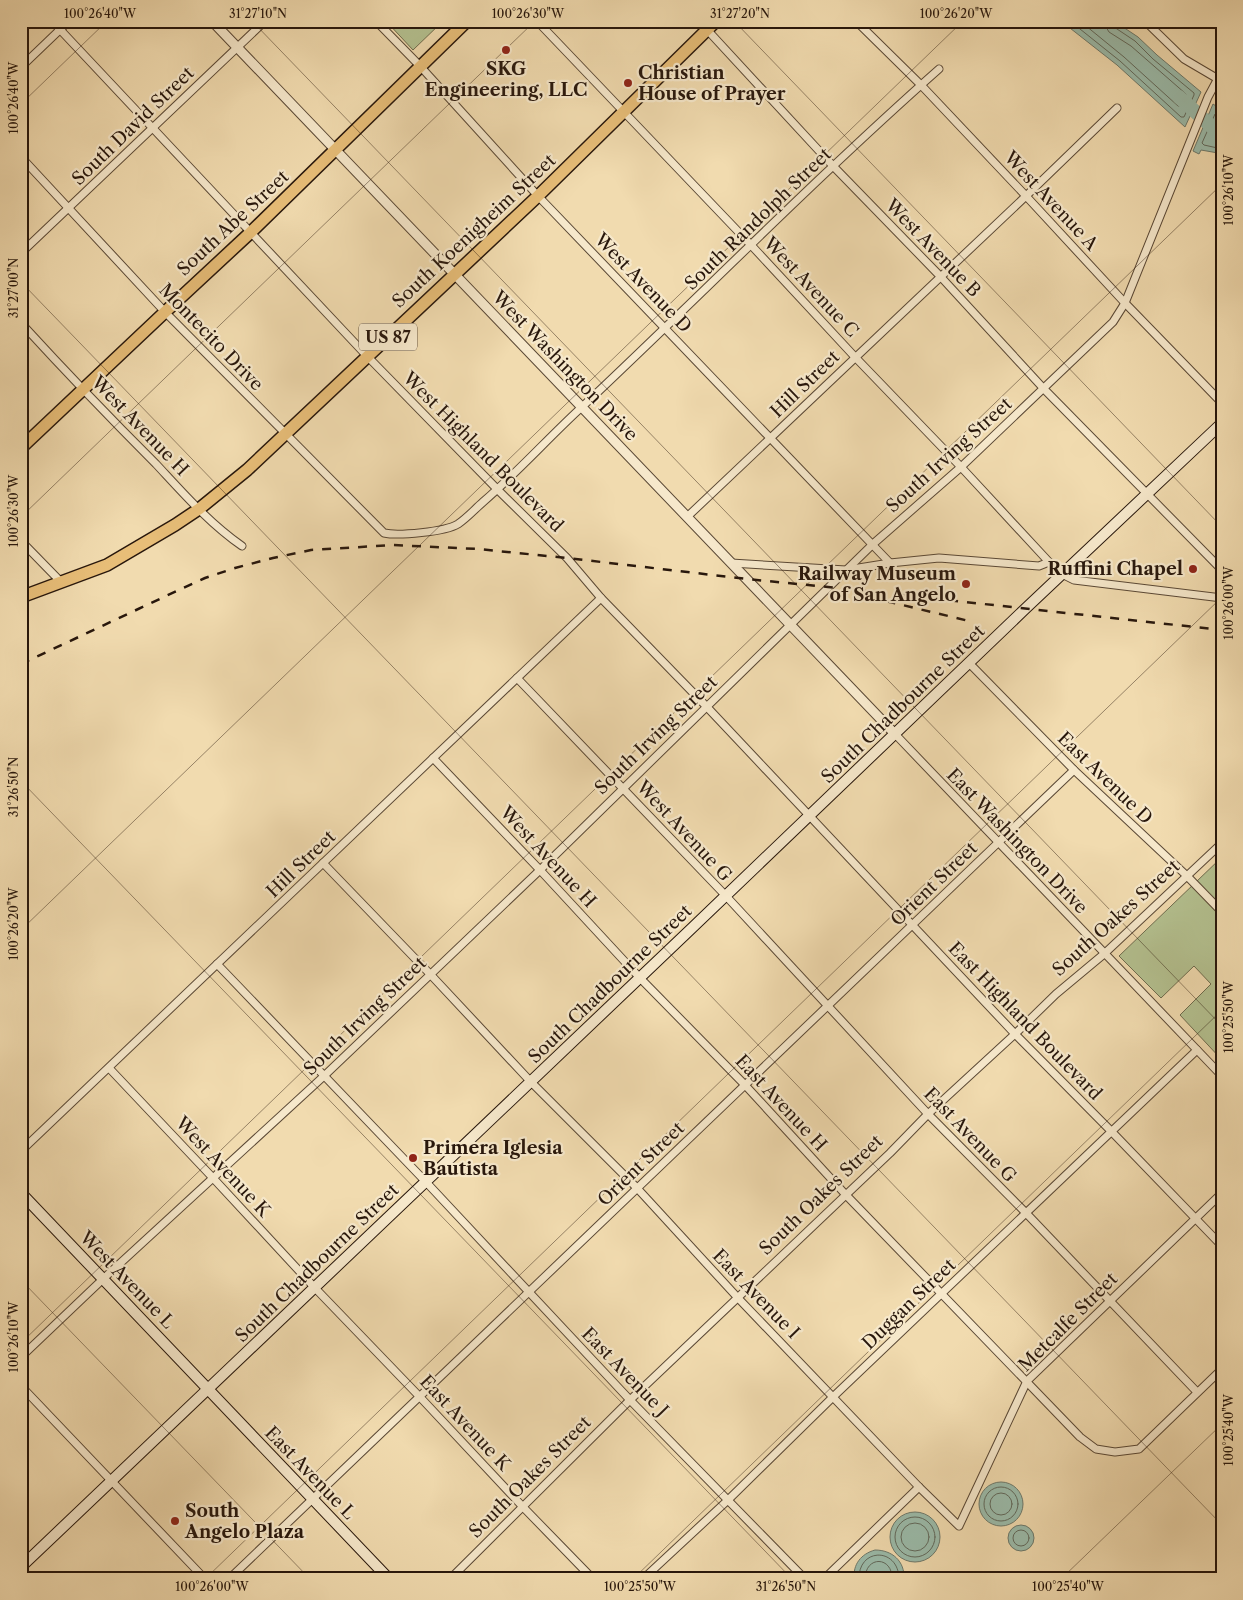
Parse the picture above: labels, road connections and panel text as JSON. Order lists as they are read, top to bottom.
{
  "streets": {
    "main road": [
      "South Abe Street",
      "South Koenigheim Street",
      "US 87",
      "South Chadbourne Street",
      "West Avenue L",
      "East Avenue L"
    ],
    "street": [
      "South David Street",
      "West Avenue A",
      "South Randolph Street",
      "West Avenue B",
      "West Avenue D",
      "West Avenue C",
      "Montecito Drive",
      "West Washington Drive",
      "Hill Street",
      "West Avenue H",
      "West Highland Boulevard",
      "South Irving Street",
      "East Avenue D",
      "West Avenue G",
      "East Washington Drive",
      "Orient Street",
      "South Oakes Street",
      "East Highland Boulevard",
      "East Avenue H",
      "East Avenue G",
      "West Avenue K",
      "East Avenue I",
      "Duggan Street",
      "Metcalfe Street",
      "East Avenue J",
      "East Avenue K"
    ]
  },
  "crossings": [
    ["South David Street", "Montecito Drive"],
    ["South David Street", "West Washington Drive"],
    ["South David Street", "West Highland Boulevard"],
    ["West Avenue A", "South Randolph Street"],
    ["West Avenue A", "Hill Street"],
    ["West Avenue A", "South Irving Street"],
    ["South Randolph Street", "West Avenue B"],
    ["South Randolph Street", "West Avenue D"],
    ["South Randolph Street", "West Avenue C"],
    ["South Randolph Street", "Montecito Drive"],
    ["South Randolph Street", "West Washington Drive"],
    ["South Randolph Street", "West Highland Boulevard"],
    ["South Abe Street", "West Avenue D"],
    ["South Abe Street", "Montecito Drive"],
    ["South Abe Street", "West Washington Drive"],
    ["South Abe Street", "West Avenue H"],
    ["South Abe Street", "West Highland Boulevard"],
    ["South Koenigheim Street", "West Avenue B"],
    ["South Koenigheim Street", "West Avenue D"],
    ["South Koenigheim Street", "West Avenue C"],
    ["South Koenigheim Street", "Montecito Drive"],
    ["South Koenigheim Street", "West Washington Drive"],
    ["South Koenigheim Street", "West Avenue H"],
    ["South Koenigheim Street", "West Highland Boulevard"],
    ["West Avenue B", "Hill Street"],
    ["West Avenue B", "South Irving Street"],
    ["West Avenue B", "South Chadbourne Street"],
    ["West Avenue D", "Hill Street"],
    ["West Avenue D", "South Irving Street"],
    ["West Avenue C", "Hill Street"],
    ["West Avenue C", "South Irving Street"],
    ["West Avenue C", "South Chadbourne Street"],
    ["West Washington Drive", "Hill Street"],
    ["West Washington Drive", "South Irving Street"],
    ["West Washington Drive", "South Chadbourne Street"],
    ["West Washington Drive", "East Washington Drive"],
    ["Hill Street", "West Avenue H"],
    ["Hill Street", "West Highland Boulevard"],
    ["Hill Street", "West Avenue G"],
    ["Hill Street", "West Avenue K"],
    ["Hill Street", "East Avenue I"],
    ["Hill Street", "East Avenue J"],
    ["West Avenue H", "South Irving Street"],
    ["West Avenue H", "South Chadbourne Street"],
    ["West Avenue H", "East Avenue H"],
    ["West Highland Boulevard", "South Irving Street"],
    ["West Highland Boulevard", "South Chadbourne Street"],
    ["West Highland Boulevard", "East Highland Boulevard"],
    ["South Irving Street", "West Avenue G"],
    ["South Irving Street", "West Avenue K"],
    ["South Irving Street", "West Avenue L"],
    ["South Irving Street", "East Avenue I"],
    ["South Irving Street", "East Avenue J"],
    ["South Chadbourne Street", "East Avenue D"],
    ["South Chadbourne Street", "West Avenue G"],
    ["South Chadbourne Street", "East Washington Drive"],
    ["South Chadbourne Street", "East Highland Boulevard"],
    ["South Chadbourne Street", "East Avenue H"],
    ["South Chadbourne Street", "East Avenue G"],
    ["South Chadbourne Street", "West Avenue K"],
    ["South Chadbourne Street", "West Avenue L"],
    ["South Chadbourne Street", "East Avenue I"],
    ["South Chadbourne Street", "East Avenue J"],
    ["South Chadbourne Street", "East Avenue K"],
    ["South Chadbourne Street", "East Avenue L"],
    ["East Avenue D", "Orient Street"],
    ["East Avenue D", "South Oakes Street"],
    ["West Avenue G", "East Avenue G"],
    ["East Washington Drive", "Orient Street"],
    ["East Washington Drive", "South Oakes Street"],
    ["East Washington Drive", "Duggan Street"],
    ["Orient Street", "East Highland Boulevard"],
    ["Orient Street", "East Avenue H"],
    ["Orient Street", "East Avenue G"],
    ["Orient Street", "East Avenue I"],
    ["Orient Street", "East Avenue J"],
    ["Orient Street", "East Avenue K"],
    ["Orient Street", "East Avenue L"],
    ["South Oakes Street", "East Highland Boulevard"],
    ["South Oakes Street", "East Avenue H"],
    ["South Oakes Street", "East Avenue G"],
    ["South Oakes Street", "East Avenue I"],
    ["South Oakes Street", "East Avenue J"],
    ["South Oakes Street", "East Avenue K"],
    ["East Highland Boulevard", "Duggan Street"],
    ["East Highland Boulevard", "Metcalfe Street"],
    ["East Avenue H", "East Avenue G"],
    ["East Avenue H", "Duggan Street"],
    ["East Avenue H", "Metcalfe Street"],
    ["East Avenue G", "Duggan Street"],
    ["East Avenue G", "Metcalfe Street"],
    ["West Avenue K", "East Avenue K"],
    ["West Avenue L", "East Avenue L"],
    ["East Avenue I", "Duggan Street"],
    ["East Avenue I", "Metcalfe Street"],
    ["Duggan Street", "East Avenue J"]
  ],
  "places": [
    "SKG Engineering, LLC",
    "Christian House of Prayer",
    "Ruffini Chapel",
    "Railway Museum of San Angelo",
    "Primera Iglesia Bautista",
    "South Angelo Plaza"
  ],
  "coordinates": [
    "100°26'40\"W",
    "31°27'10\"N",
    "100°26'30\"W",
    "31°27'20\"N",
    "100°26'20\"W",
    "100°26'10\"W",
    "31°27'00\"N",
    "100°26'00\"W",
    "31°26'50\"N",
    "100°25'50\"W",
    "100°25'40\"W"
  ]
}
